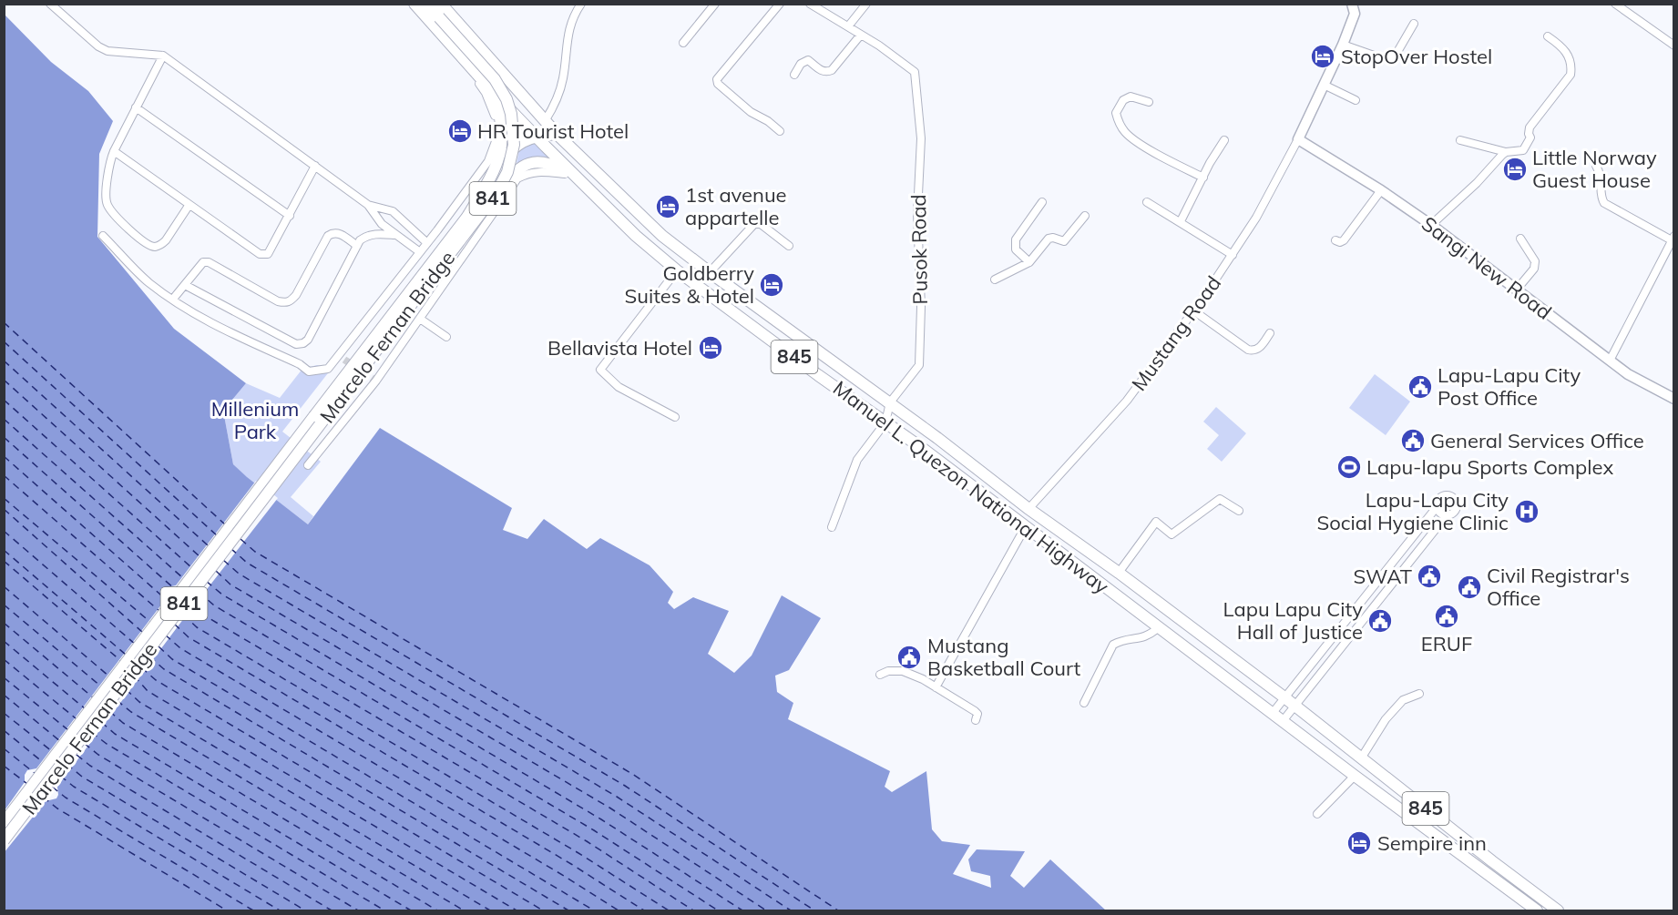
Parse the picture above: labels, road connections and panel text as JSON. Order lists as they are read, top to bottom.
{
  "streets": {
    "main road": [
      "841",
      "Marcelo Fernan Bridge",
      "845",
      "Manuel L. Quezon National Highway"
    ],
    "street": ["Pusok Road", "Sangi New Road", "Mustang Road"]
  },
  "crossings": [
    ["Pusok Road", "Manuel L. Quezon National Highway"],
    ["Sangi New Road", "Mustang Road"],
    ["Mustang Road", "Manuel L. Quezon National Highway"],
    ["Marcelo Fernan Bridge", "Manuel L. Quezon National Highway"]
  ],
  "parks": ["Millenium Park"],
  "places": {
    "hotel": [
      "StopOver Hostel",
      "HR Tourist Hotel",
      "Little Norway Guest House",
      "1st avenue appartelle",
      "Goldberry Suites & Hotel",
      "Bellavista Hotel",
      "Sempire inn"
    ],
    "public building": [
      "Lapu-Lapu City Post Office",
      "General Services Office",
      "SWAT",
      "Civil Registrar's Office",
      "ERUF",
      "Lapu Lapu City Hall of Justice",
      "Mustang Basketball Court"
    ],
    "sports": ["Lapu-lapu Sports Complex"],
    "hospital": ["Lapu-Lapu City Social Hygiene Clinic"]
  }
}
